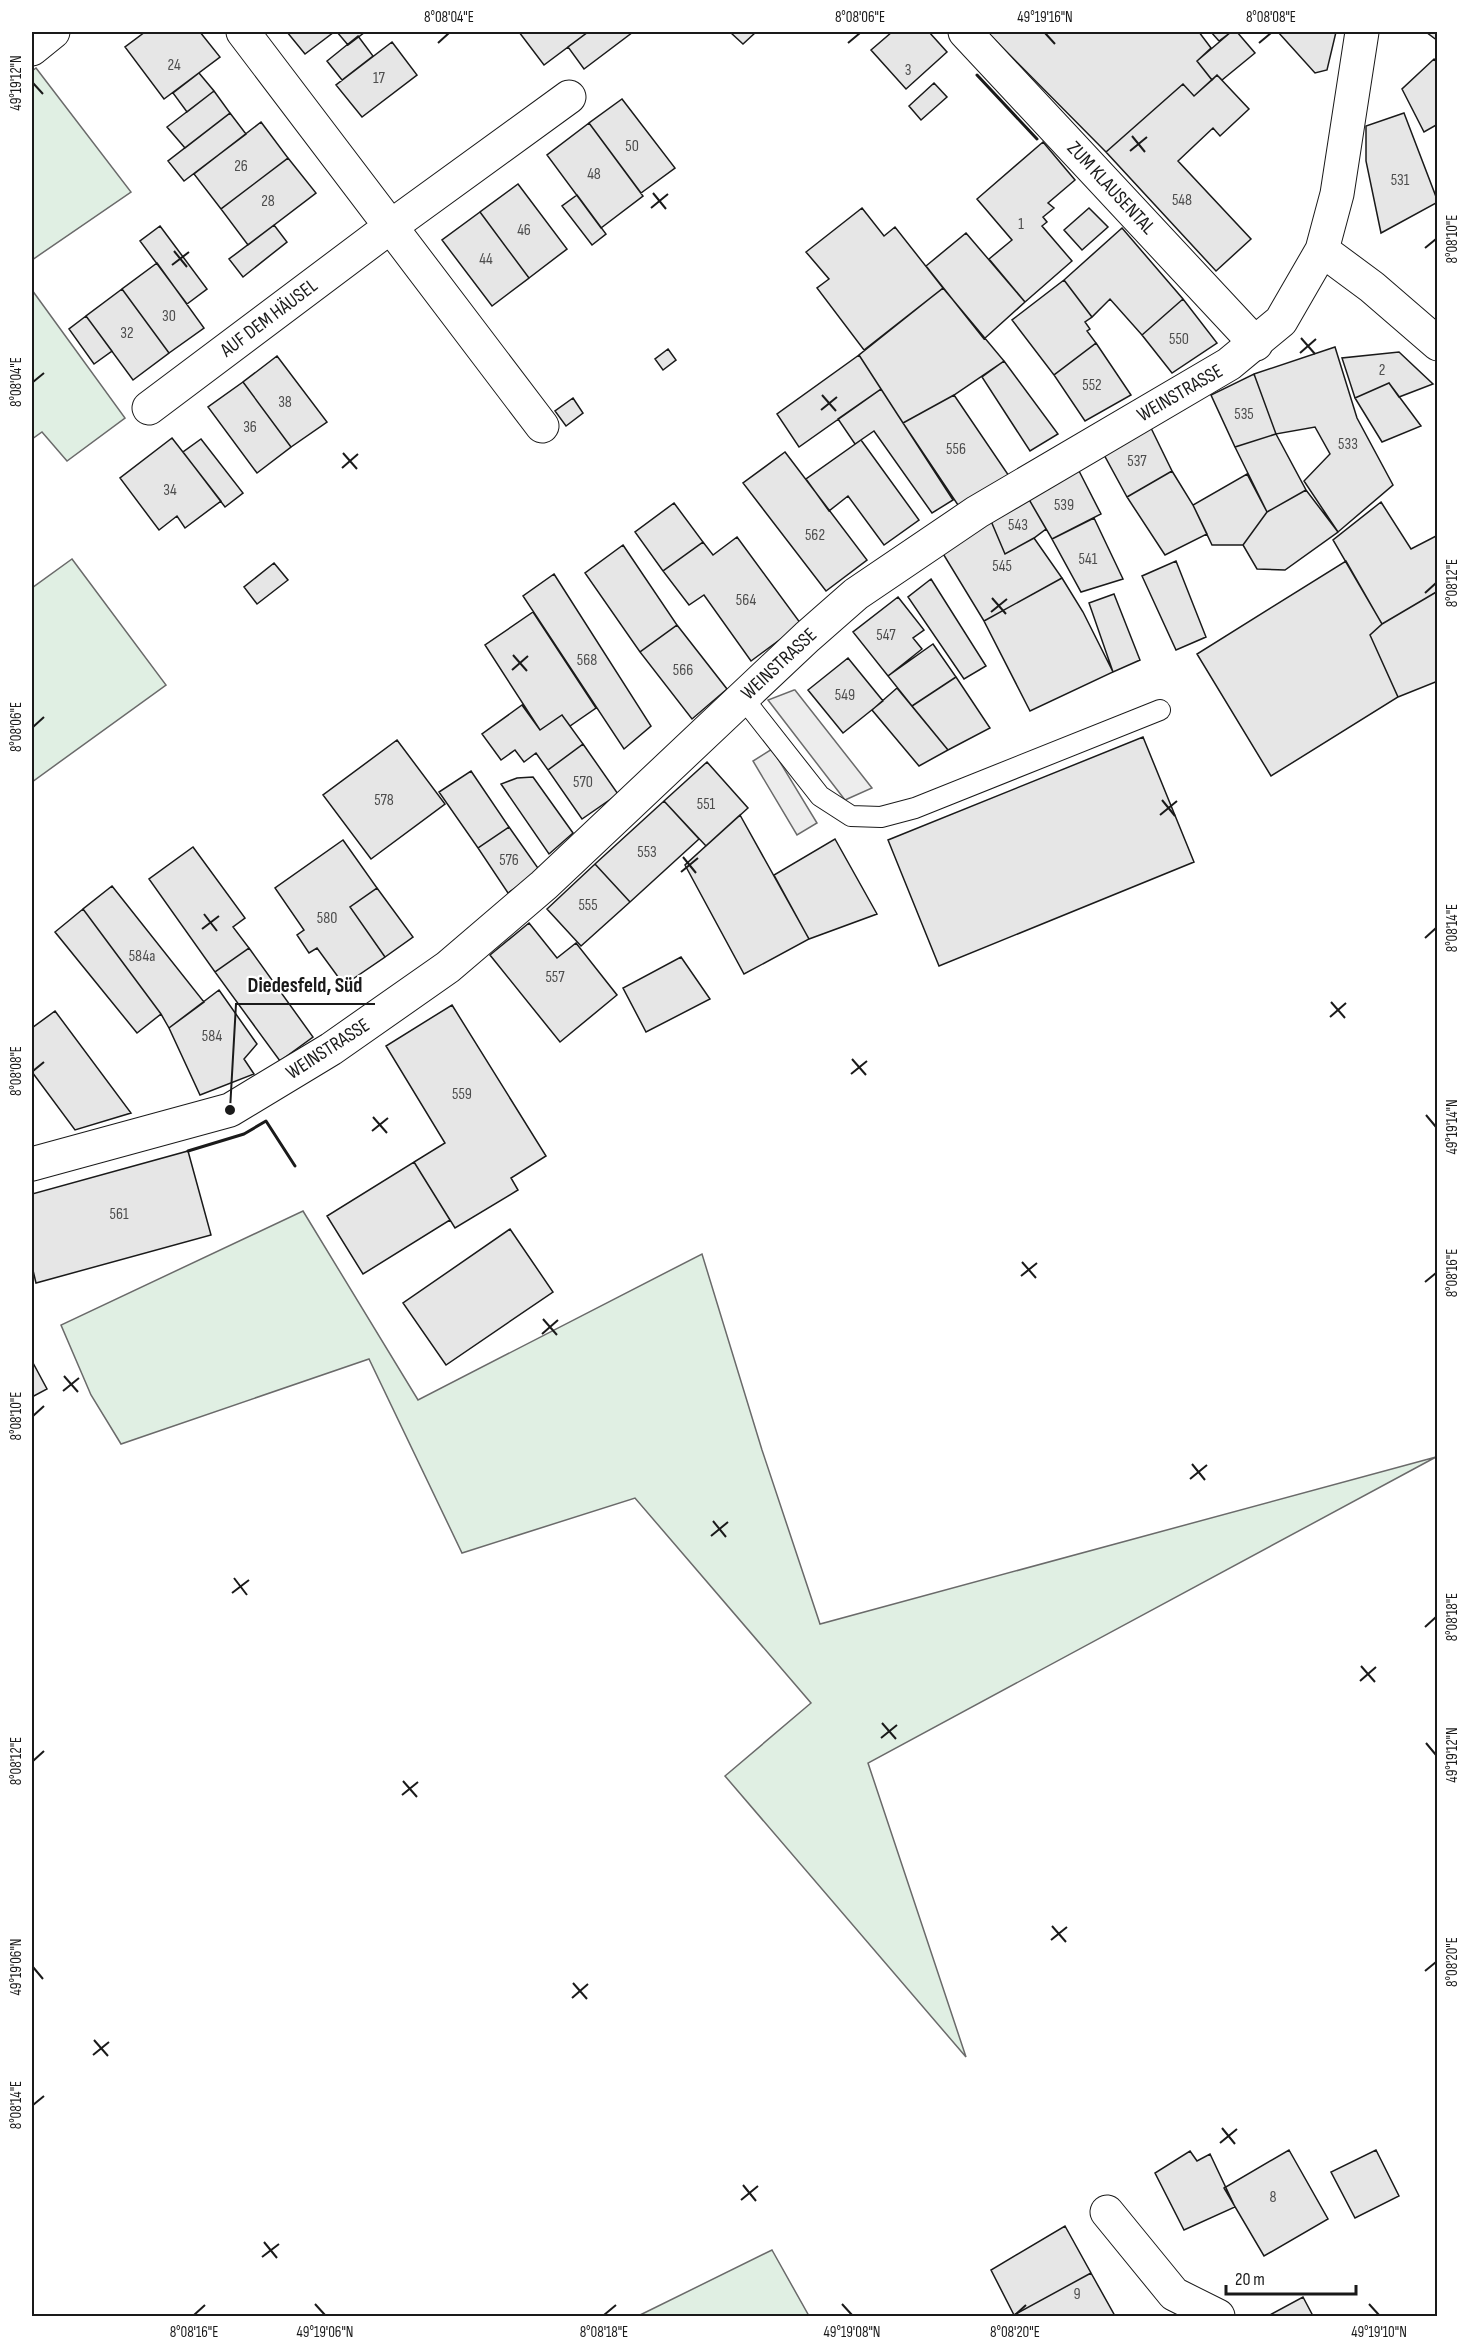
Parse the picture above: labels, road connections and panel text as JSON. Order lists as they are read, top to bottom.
{
  "streets": {
    "street": ["ZUM KLAUSENTAL", "AUF DEM HÄUSEL", "WEINSTRASSE"]
  },
  "crossings": [
    ["ZUM KLAUSENTAL", "WEINSTRASSE"]
  ],
  "places": ["Diedesfeld, Süd"],
  "house_numbers": [
    "24",
    "3",
    "17",
    "50",
    "26",
    "48",
    "531",
    "548",
    "28",
    "1",
    "46",
    "44",
    "30",
    "32",
    "550",
    "2",
    "552",
    "38",
    "535",
    "36",
    "533",
    "556",
    "537",
    "34",
    "539",
    "543",
    "562",
    "541",
    "545",
    "564",
    "547",
    "568",
    "566",
    "549",
    "570",
    "578",
    "551",
    "553",
    "576",
    "555",
    "580",
    "584a",
    "557",
    "584",
    "559",
    "561",
    "8",
    "9"
  ],
  "scale_bar": "20 m",
  "coordinates": [
    "8°08'04\"E",
    "8°08'06\"E",
    "49°19'16\"N",
    "8°08'08\"E",
    "49°19'12\"N",
    "8°08'10\"E",
    "8°08'12\"E",
    "8°08'14\"E",
    "49°19'14\"N",
    "8°08'16\"E",
    "8°08'18\"E",
    "8°08'20\"E",
    "49°19'06\"N",
    "49°19'08\"N",
    "49°19'10\"N"
  ]
}
